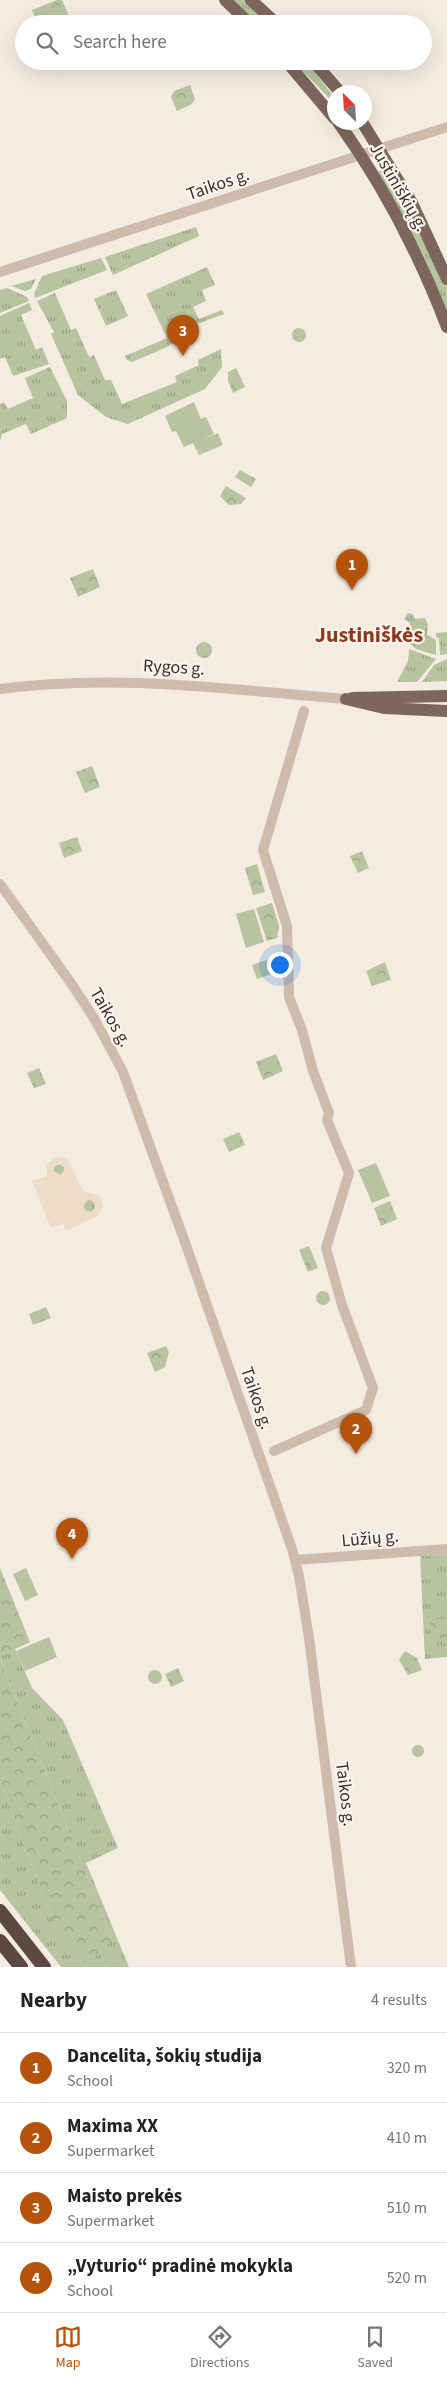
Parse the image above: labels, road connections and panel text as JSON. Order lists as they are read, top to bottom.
{
  "streets": {
    "main road": ["Justiniškių g.", "Rygos g."],
    "street": ["Taikos g.", "Lūžių g."]
  },
  "crossings": [
    ["Taikos g.", "Justiniškių g."],
    ["Taikos g.", "Lūžių g."]
  ],
  "districts": ["Justiniškės"],
  "north": "top left",
  "page": {
    "search": "Search here",
    "pins": [
      "3",
      "1",
      "2",
      "4"
    ],
    "heading": ["Nearby", "4 results"],
    "list": [
      {
        "mark": "1",
        "name": "Dancelita, šokių studija",
        "note": "School",
        "value": "320 m"
      },
      {
        "mark": "2",
        "name": "Maxima XX",
        "note": "Supermarket",
        "value": "410 m"
      },
      {
        "mark": "3",
        "name": "Maisto prekės",
        "note": "Supermarket",
        "value": "510 m"
      },
      {
        "mark": "4",
        "name": "„Vyturio“ pradinė mokykla",
        "note": "School",
        "value": "520 m"
      }
    ],
    "nav": ["Map", "Directions", "Saved"]
  }
}
